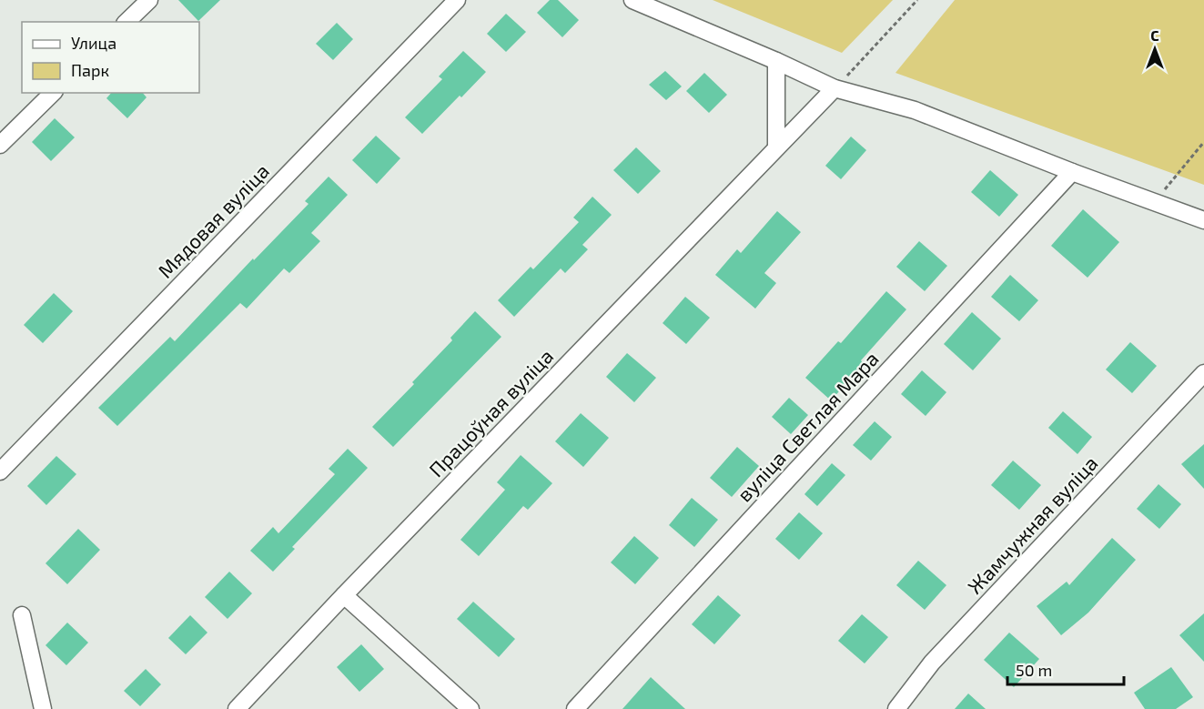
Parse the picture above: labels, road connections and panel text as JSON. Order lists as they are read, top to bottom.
{
  "streets": {
    "street": [
      "Мядовая вуліца",
      "Працоўная вуліца",
      "вуліца Светлая Мара",
      "Жамчужная вуліца"
    ]
  },
  "legend": ["Улица", "Парк"],
  "scale_bar": "50 m",
  "north": "top"
}
